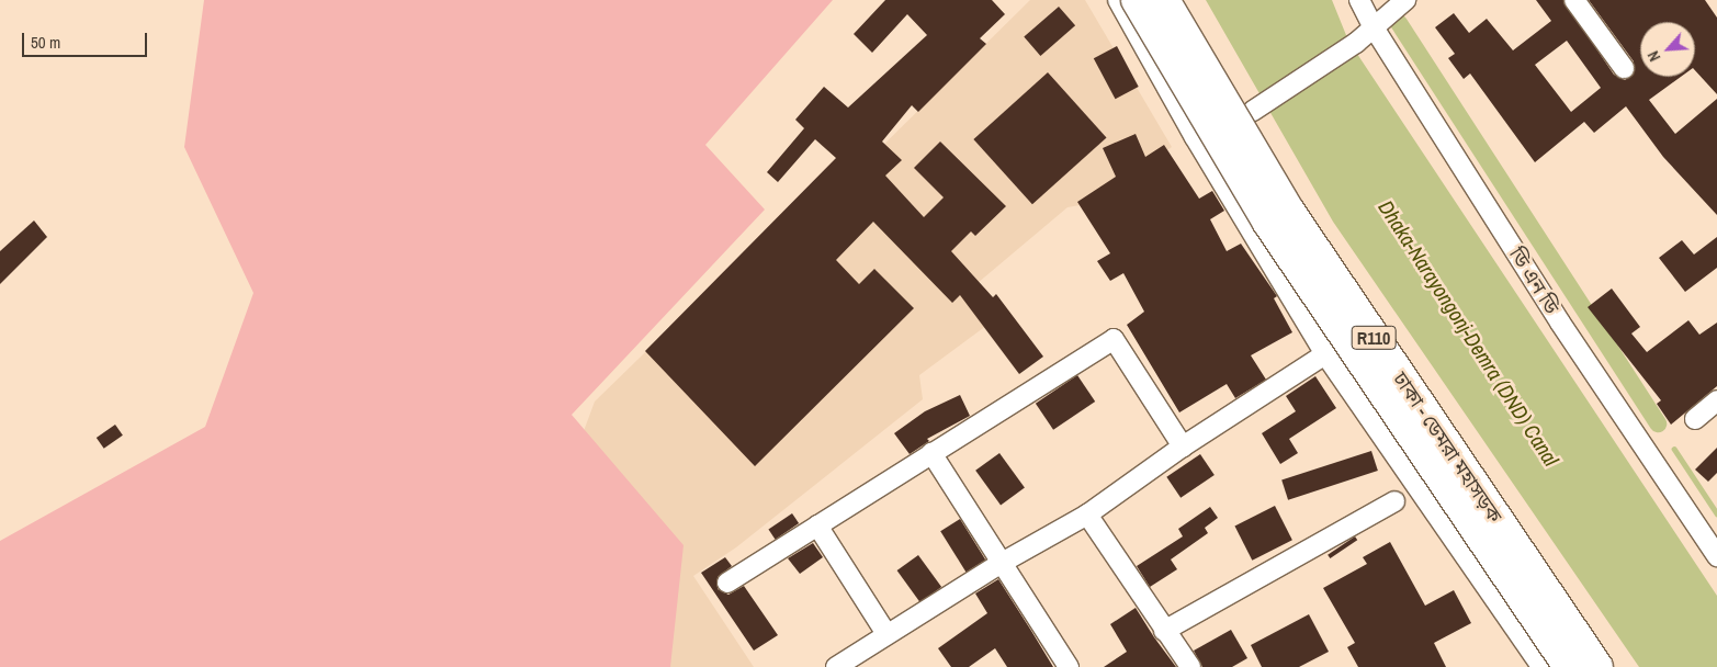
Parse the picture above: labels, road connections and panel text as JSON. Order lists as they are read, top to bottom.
{
  "streets": {
    "main road": ["R110", "ঢাকা - ডেমরা মহাসড়ক"],
    "street": ["ডি এন ডি"]
  },
  "water": ["Dhaka-Narayongonj-Demra (DND) Canal"],
  "scale_bar": "50 m",
  "north": "bottom left"
}
